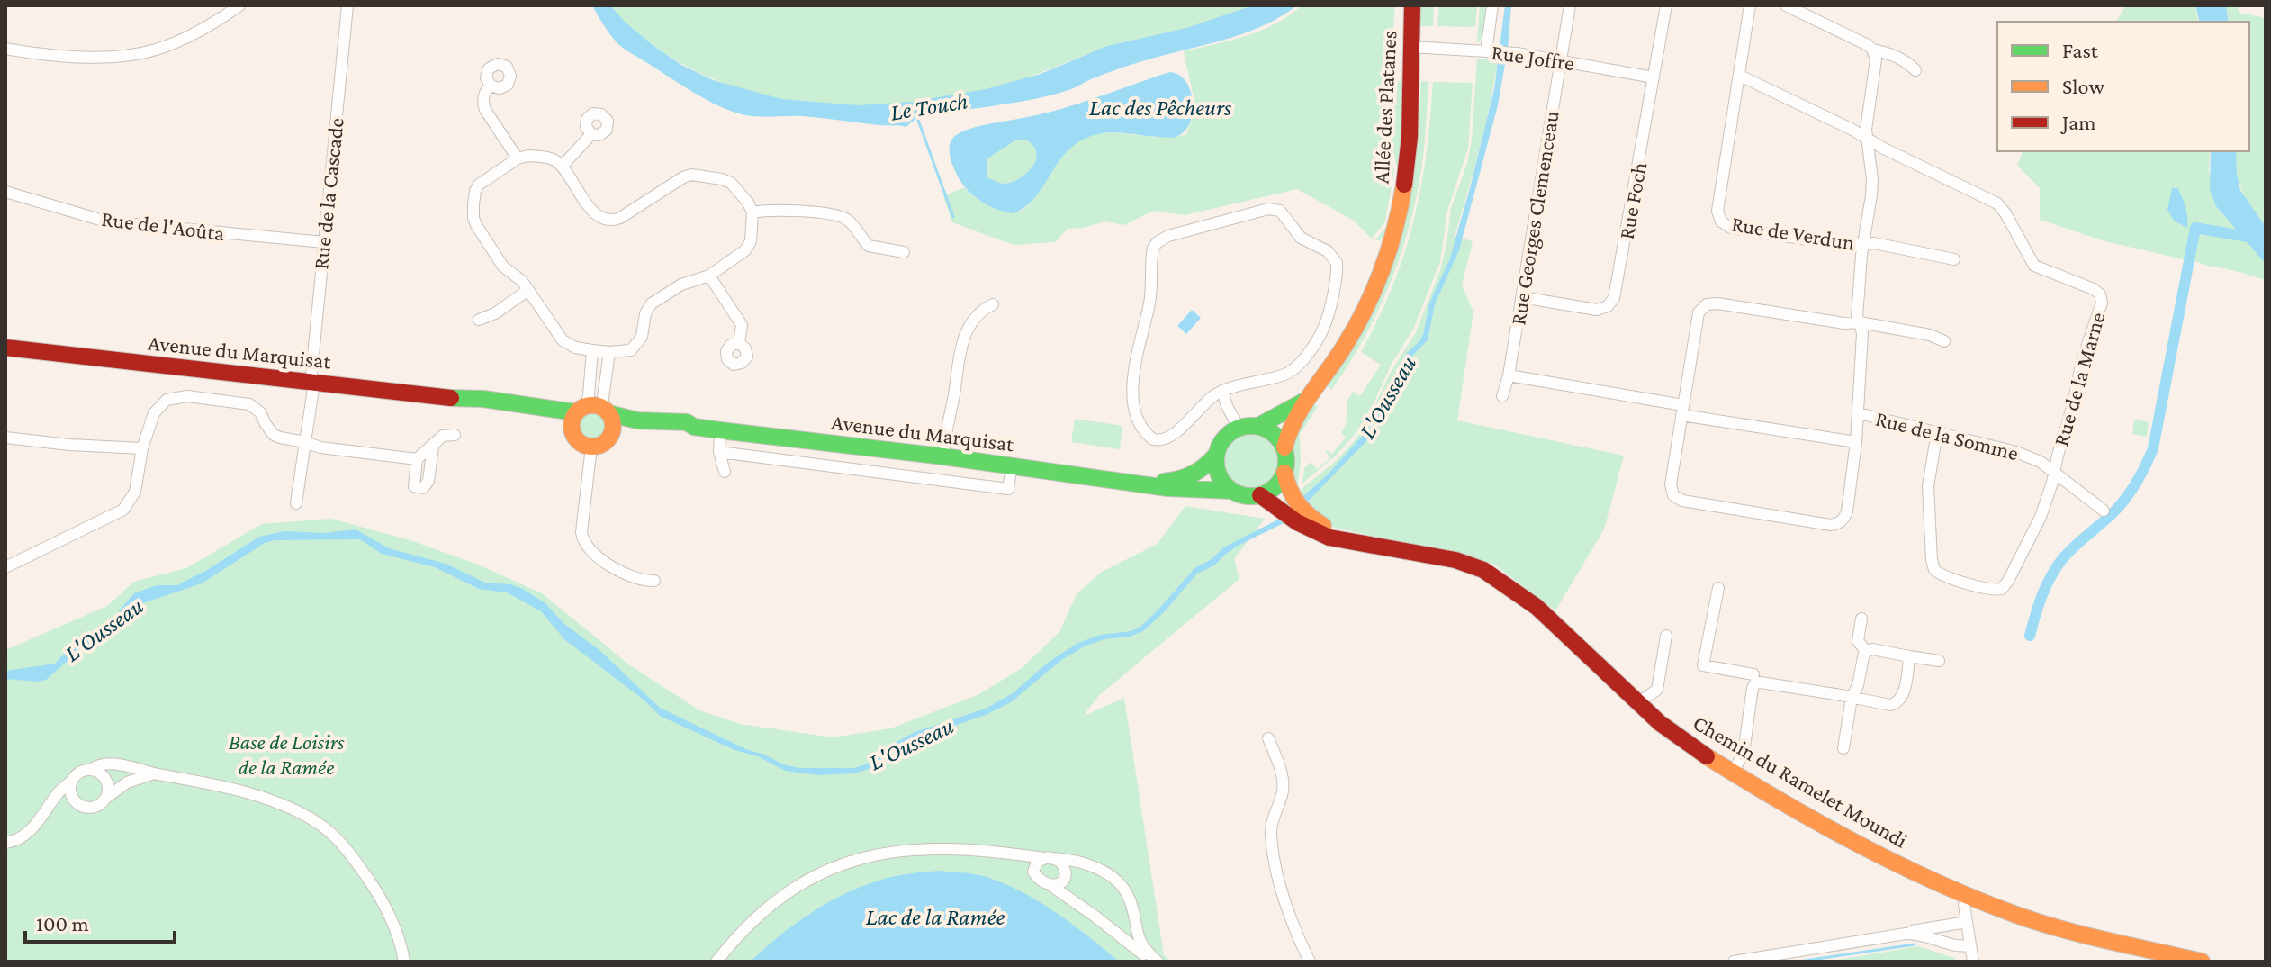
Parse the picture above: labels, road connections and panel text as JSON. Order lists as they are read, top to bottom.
{
  "streets": {
    "main road": ["Allée des Platanes", "Avenue du Marquisat", "Chemin du Ramelet Moundi"],
    "street": [
      "Rue Joffre",
      "Rue de la Cascade",
      "Rue Foch",
      "Rue Georges Clemenceau",
      "Rue de l'Aoûta",
      "Rue de Verdun",
      "Rue de la Marne",
      "Rue de la Somme"
    ]
  },
  "crossings": [
    ["Rue Joffre", "Allée des Platanes"],
    ["Rue Joffre", "Rue Foch"],
    ["Rue Joffre", "Rue Georges Clemenceau"],
    ["Allée des Platanes", "Avenue du Marquisat"],
    ["Allée des Platanes", "Chemin du Ramelet Moundi"],
    ["Rue de la Cascade", "Rue de l'Aoûta"],
    ["Rue de la Cascade", "Avenue du Marquisat"],
    ["Rue Foch", "Rue Georges Clemenceau"],
    ["Rue de Verdun", "Rue de la Marne"],
    ["Avenue du Marquisat", "Chemin du Ramelet Moundi"],
    ["Rue de la Marne", "Rue de la Somme"]
  ],
  "water": [
    "Le Touch",
    "Lac des Pêcheurs",
    "L'Ousseau",
    "Lac de la Ramée"
  ],
  "parks": ["Base de Loisirs de la Ramée"],
  "legend": ["Fast", "Slow", "Jam"],
  "scale_bar": "100 m"
}
